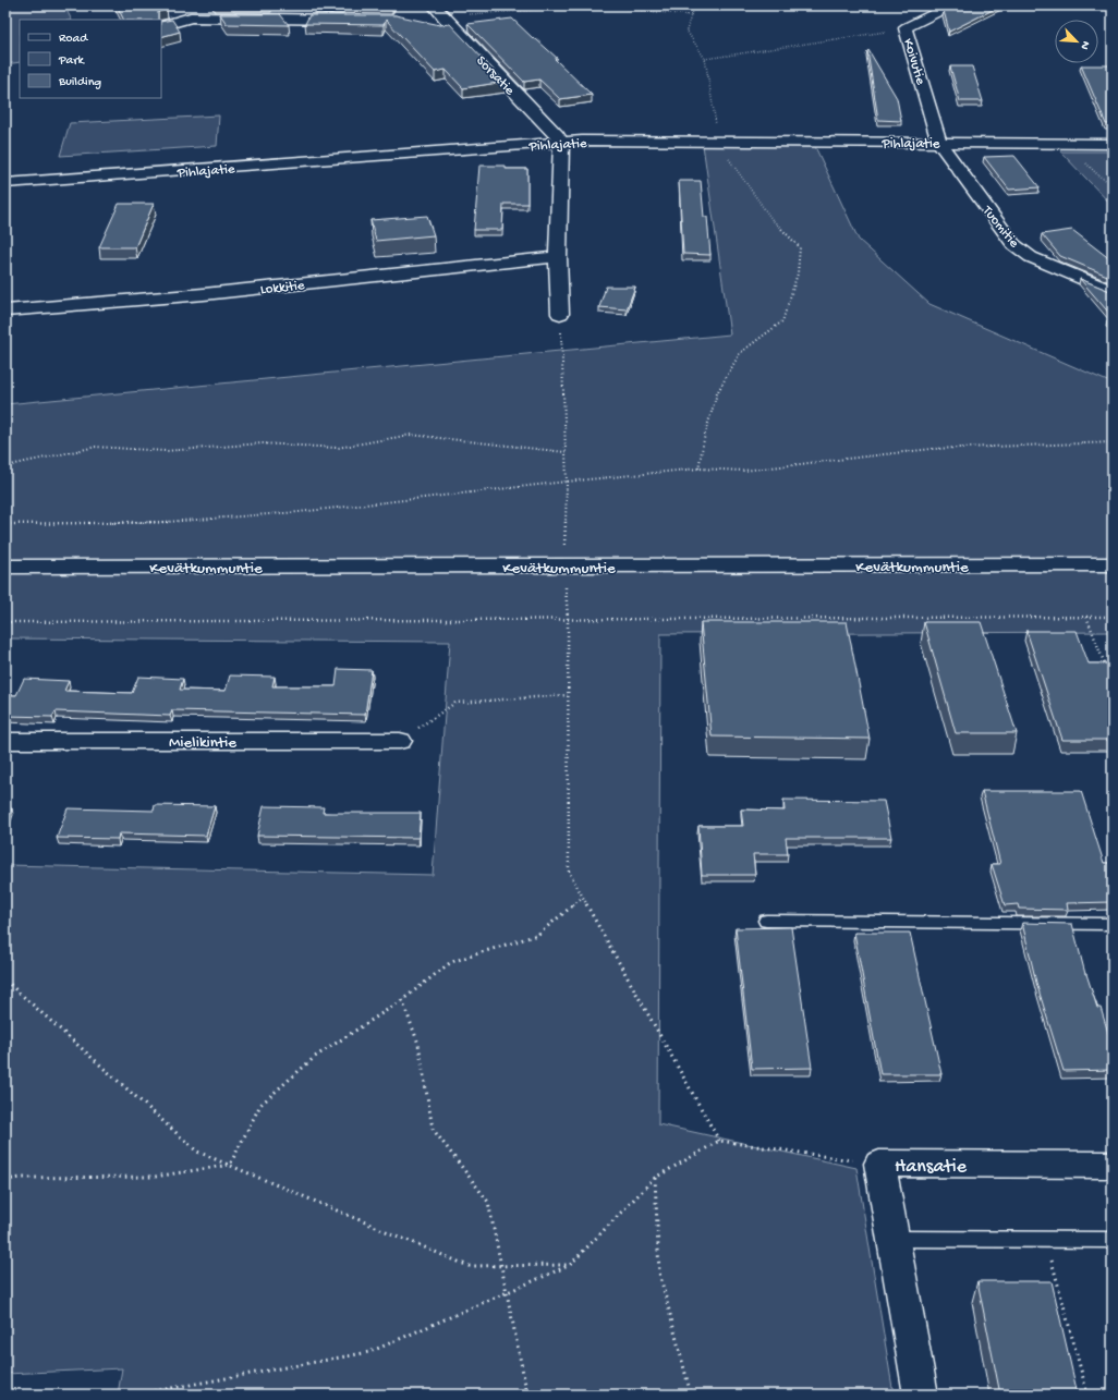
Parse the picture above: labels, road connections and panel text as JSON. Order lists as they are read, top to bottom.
{
  "streets": {
    "street": [
      "Koivutie",
      "Sorsatie",
      "Pihlajatie",
      "Tuomitie",
      "Lokkitie",
      "Kevätkummuntie",
      "Mielikintie",
      "Hansatie"
    ]
  },
  "crossings": [
    ["Koivutie", "Pihlajatie"],
    ["Koivutie", "Tuomitie"],
    ["Sorsatie", "Pihlajatie"],
    ["Pihlajatie", "Tuomitie"]
  ],
  "legend": ["Road", "Park", "Building"],
  "north": "bottom right"
}
